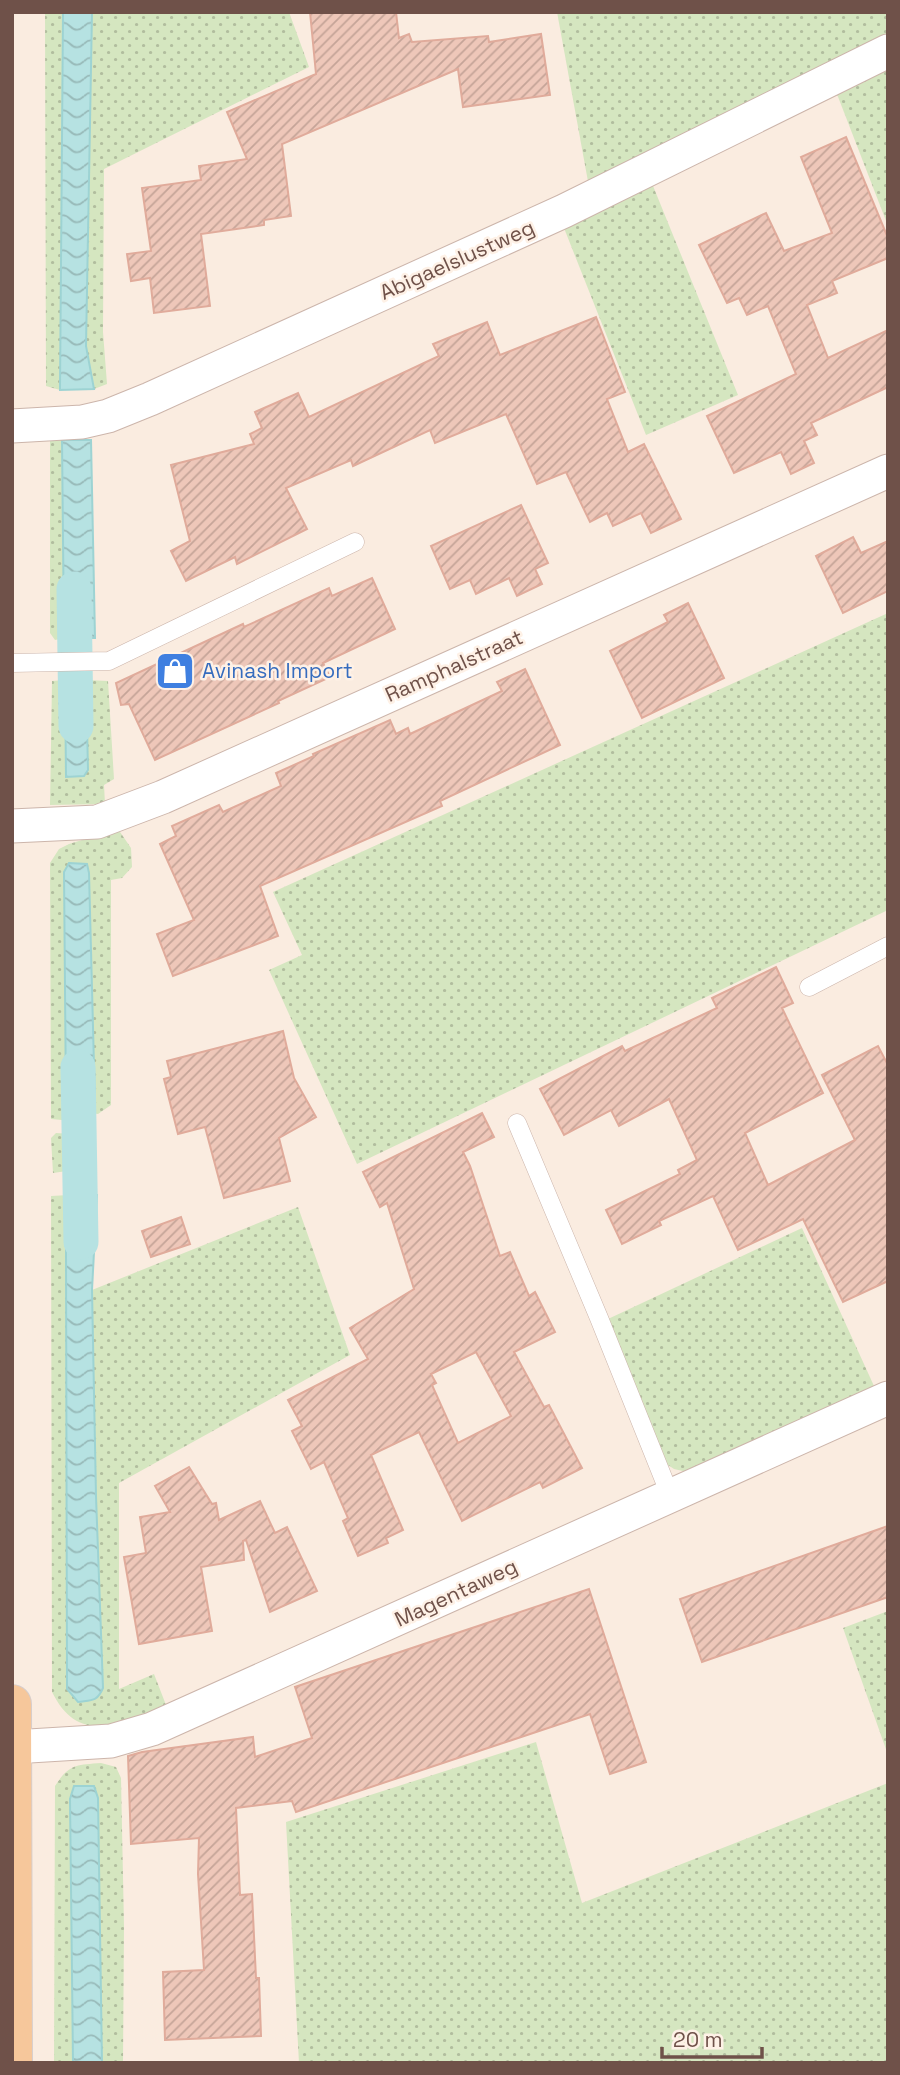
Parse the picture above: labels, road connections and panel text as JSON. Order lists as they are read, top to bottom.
{
  "streets": {
    "street": ["Abigaelslustweg", "Ramphalstraat", "Magentaweg"]
  },
  "places": {
    "shop": ["Avinash Import"]
  },
  "scale_bar": "20 m"
}
